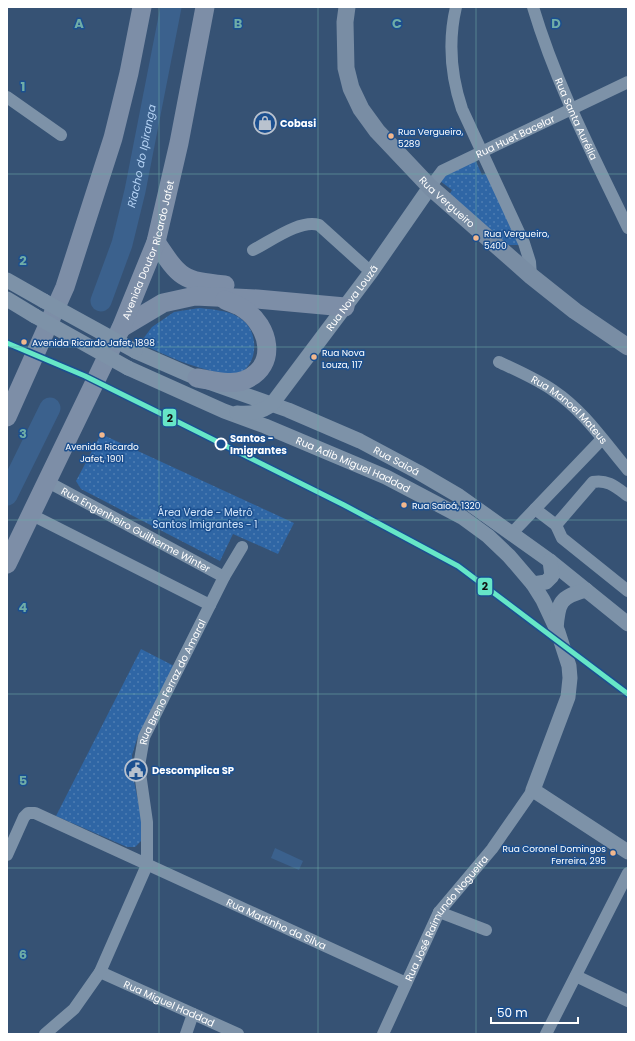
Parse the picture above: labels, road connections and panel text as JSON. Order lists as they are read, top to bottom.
{
  "streets": {
    "main road": ["Rua Vergueiro", "Avenida Doutor Ricardo Jafet"],
    "street": [
      "Rua Santa Aurélia",
      "Rua Huet Bacelar",
      "Rua Nova Louzã",
      "Rua Manoel Mateus",
      "Rua Saioá",
      "Rua Adib Miguel Haddad",
      "Rua Engenheiro Guilherme Winter",
      "Rua Breno Ferraz do Amaral",
      "Rua José Raimundo Nogueira",
      "Rua Martinho da Silva",
      "Rua Miguel Haddad"
    ]
  },
  "crossings": [
    ["Rua Santa Aurélia", "Rua Huet Bacelar"],
    ["Rua Huet Bacelar", "Rua Vergueiro"],
    ["Rua Huet Bacelar", "Rua Nova Louzã"],
    ["Rua Vergueiro", "Rua Nova Louzã"],
    ["Avenida Doutor Ricardo Jafet", "Rua Engenheiro Guilherme Winter"],
    ["Rua Nova Louzã", "Rua Saioá"],
    ["Rua Nova Louzã", "Rua Adib Miguel Haddad"],
    ["Rua Adib Miguel Haddad", "Rua José Raimundo Nogueira"],
    ["Rua Engenheiro Guilherme Winter", "Rua Breno Ferraz do Amaral"],
    ["Rua Breno Ferraz do Amaral", "Rua Martinho da Silva"],
    ["Rua Breno Ferraz do Amaral", "Rua Miguel Haddad"],
    ["Rua José Raimundo Nogueira", "Rua Martinho da Silva"]
  ],
  "water": ["Riacho do Ipiranga"],
  "parks": ["Área Verde - Metrô Santos Imigrantes - 1"],
  "places": {
    "shop": ["Cobasi"],
    "other": [
      "Rua Vergueiro, 5289",
      "Rua Vergueiro, 5400",
      "Avenida Ricardo Jafet, 1898",
      "Rua Nova Louza, 117",
      "Avenida Ricardo Jafet, 1901",
      "Santos - Imigrantes",
      "Rua Saioá, 1320",
      "Rua Coronel Domingos Ferreira, 295"
    ],
    "public building": ["Descomplica SP"]
  },
  "lines": ["transit line 2"],
  "scale_bar": "50 m",
  "grid": {
    "columns": [
      "A",
      "B",
      "C",
      "D"
    ],
    "rows": [
      "1",
      "2",
      "3",
      "4",
      "5",
      "6"
    ]
  }
}
